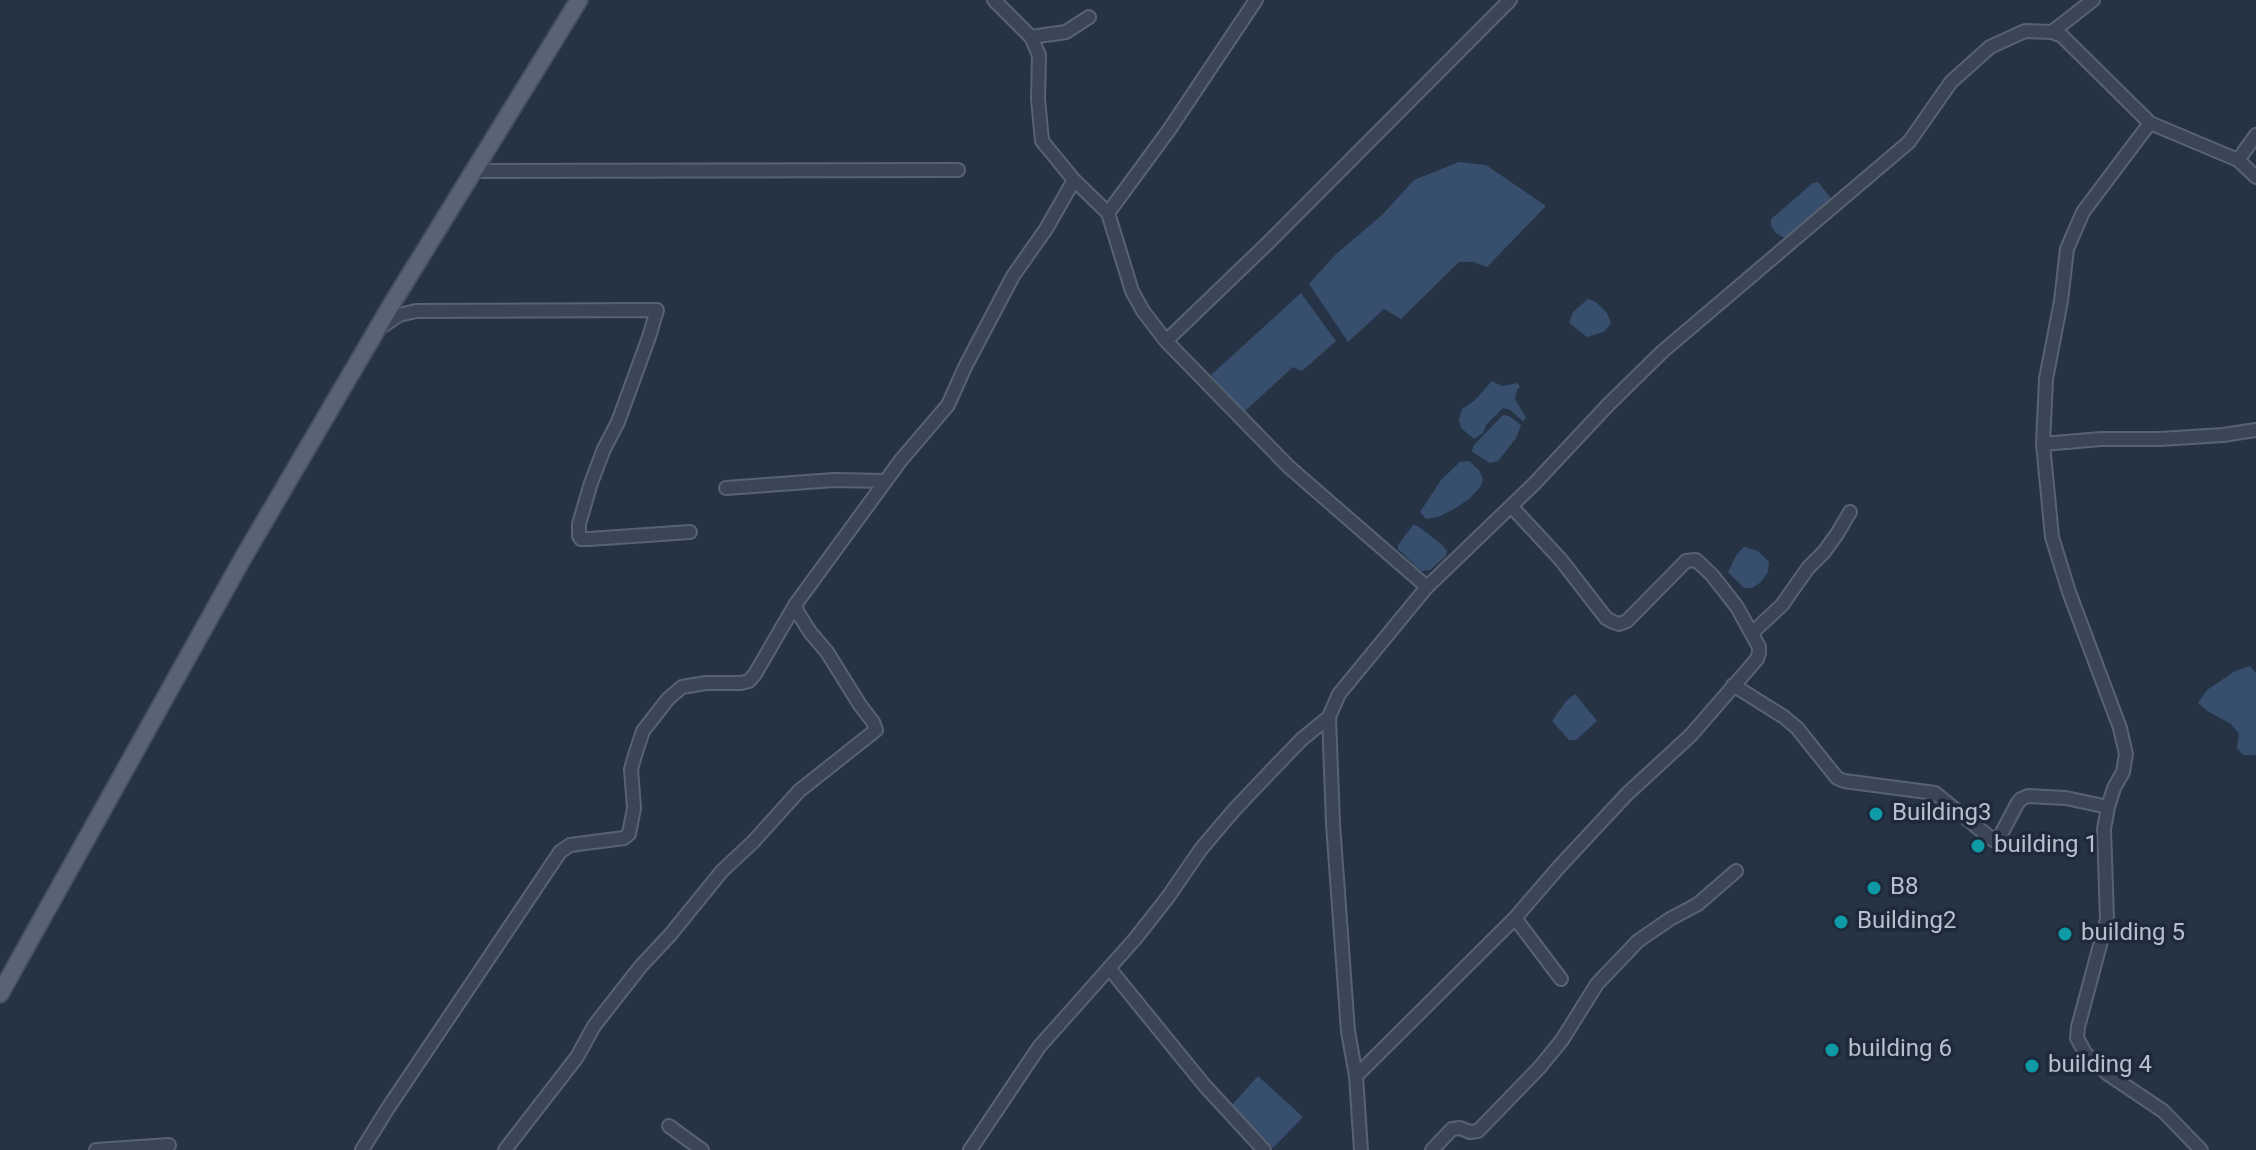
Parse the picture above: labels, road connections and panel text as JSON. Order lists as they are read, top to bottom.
{
  "places": [
    "Building3",
    "building 1",
    "B8",
    "Building2",
    "building 5",
    "building 6",
    "building 4"
  ]
}
